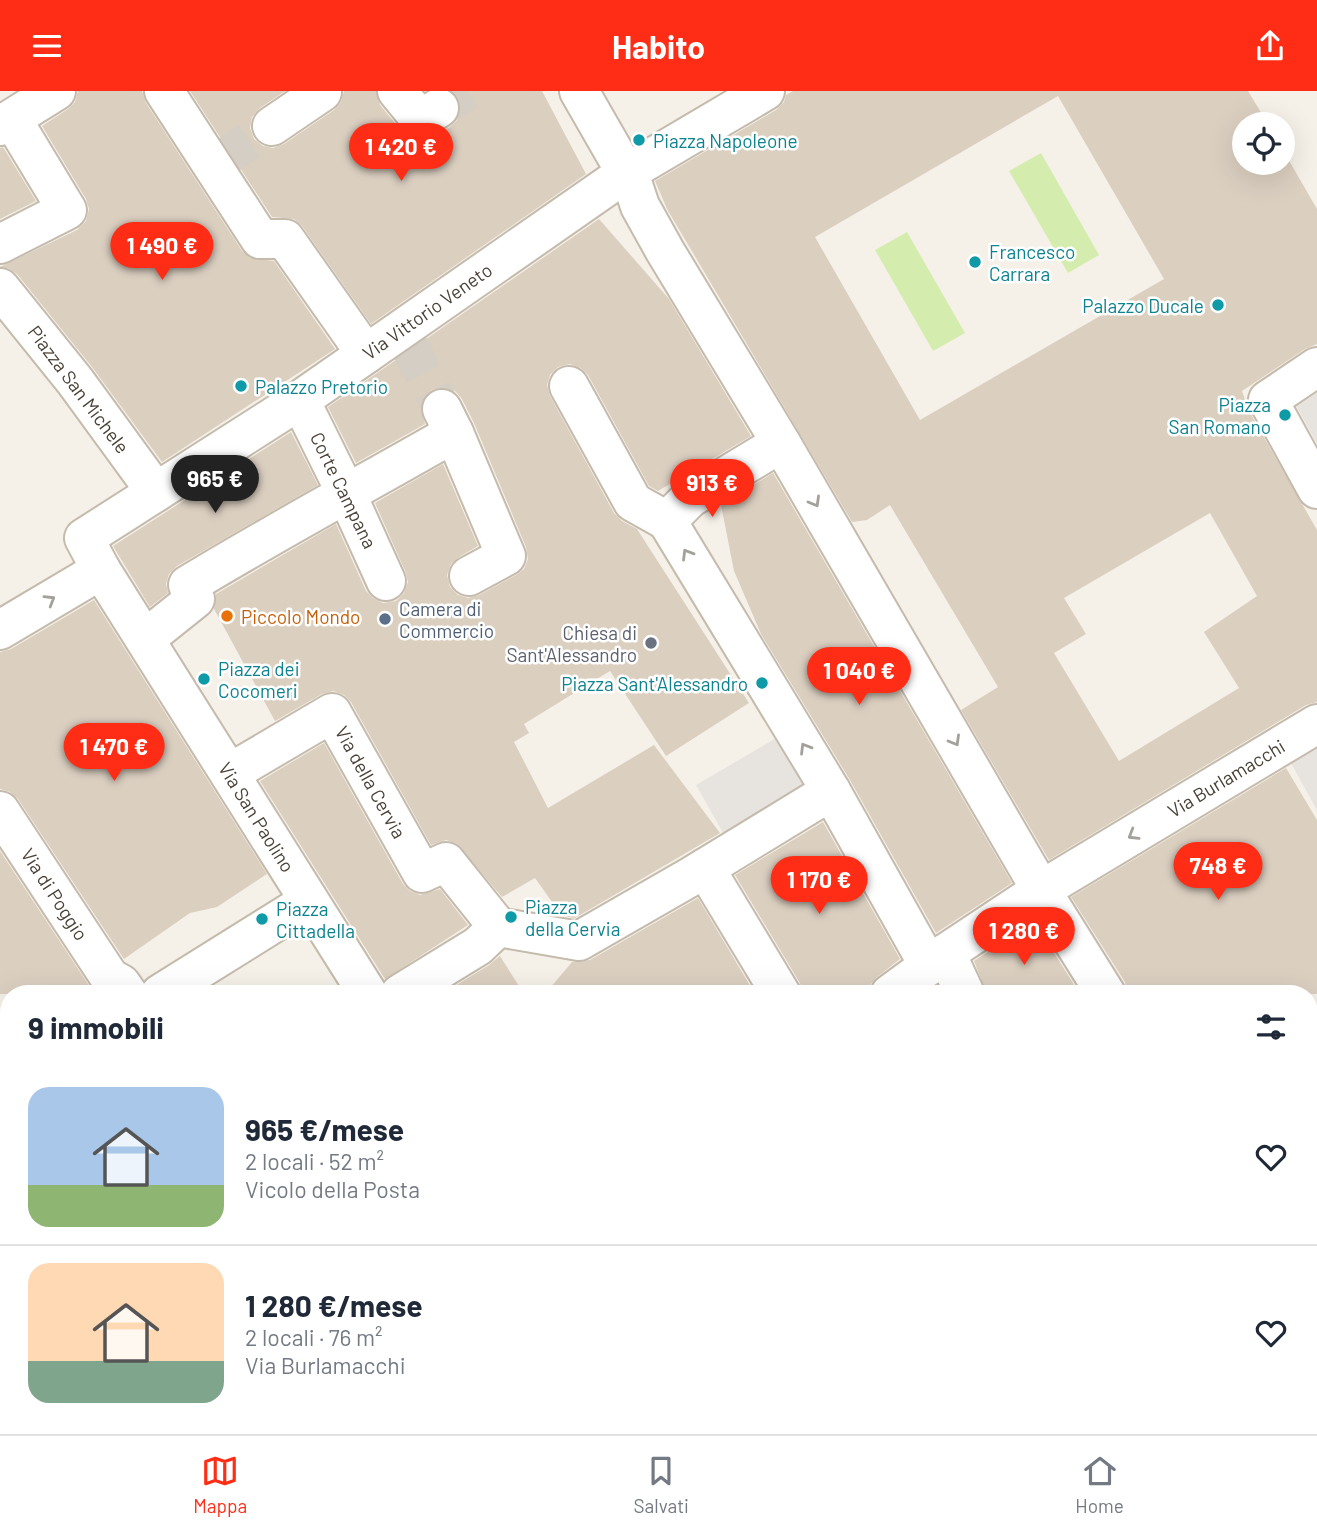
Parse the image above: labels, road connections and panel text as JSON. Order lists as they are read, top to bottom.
{
  "streets": {
    "street": [
      "Via Vittorio Veneto",
      "Piazza San Michele",
      "Corte Campana",
      "Via Burlamacchi",
      "Via della Cervia",
      "Via San Paolino",
      "Via di Poggio"
    ]
  },
  "crossings": [
    ["Via Vittorio Veneto", "Piazza San Michele"],
    ["Via Vittorio Veneto", "Corte Campana"],
    ["Via Vittorio Veneto", "Via San Paolino"],
    ["Via della Cervia", "Via San Paolino"]
  ],
  "one_way": ["Via Burlamacchi"],
  "places": [
    "Piazza Napoleone",
    "Francesco Carrara",
    "Palazzo Ducale",
    "Palazzo Pretorio",
    "Piazza San Romano",
    "Piccolo Mondo",
    "Camera di Commercio",
    "Chiesa di Sant'Alessandro",
    "Piazza dei Cocomeri",
    "Piazza Sant'Alessandro",
    "Piazza della Cervia",
    "Piazza Cittadella"
  ],
  "page": {
    "header": "Habito",
    "price": [
      "1 420 €",
      "1 490 €",
      "965 €",
      "913 €",
      "1 040 €",
      "1 470 €",
      "748 €",
      "1 170 €",
      "1 280 €"
    ],
    "heading": "9 immobili",
    "list": [
      {
        "name": "965 €/mese",
        "note": "2 locali · 52 m² · Vicolo della Posta"
      },
      {
        "name": "1 280 €/mese",
        "note": "2 locali · 76 m² · Via Burlamacchi"
      }
    ],
    "tabs": ["Mappa", "Salvati", "Home"]
  }
}
